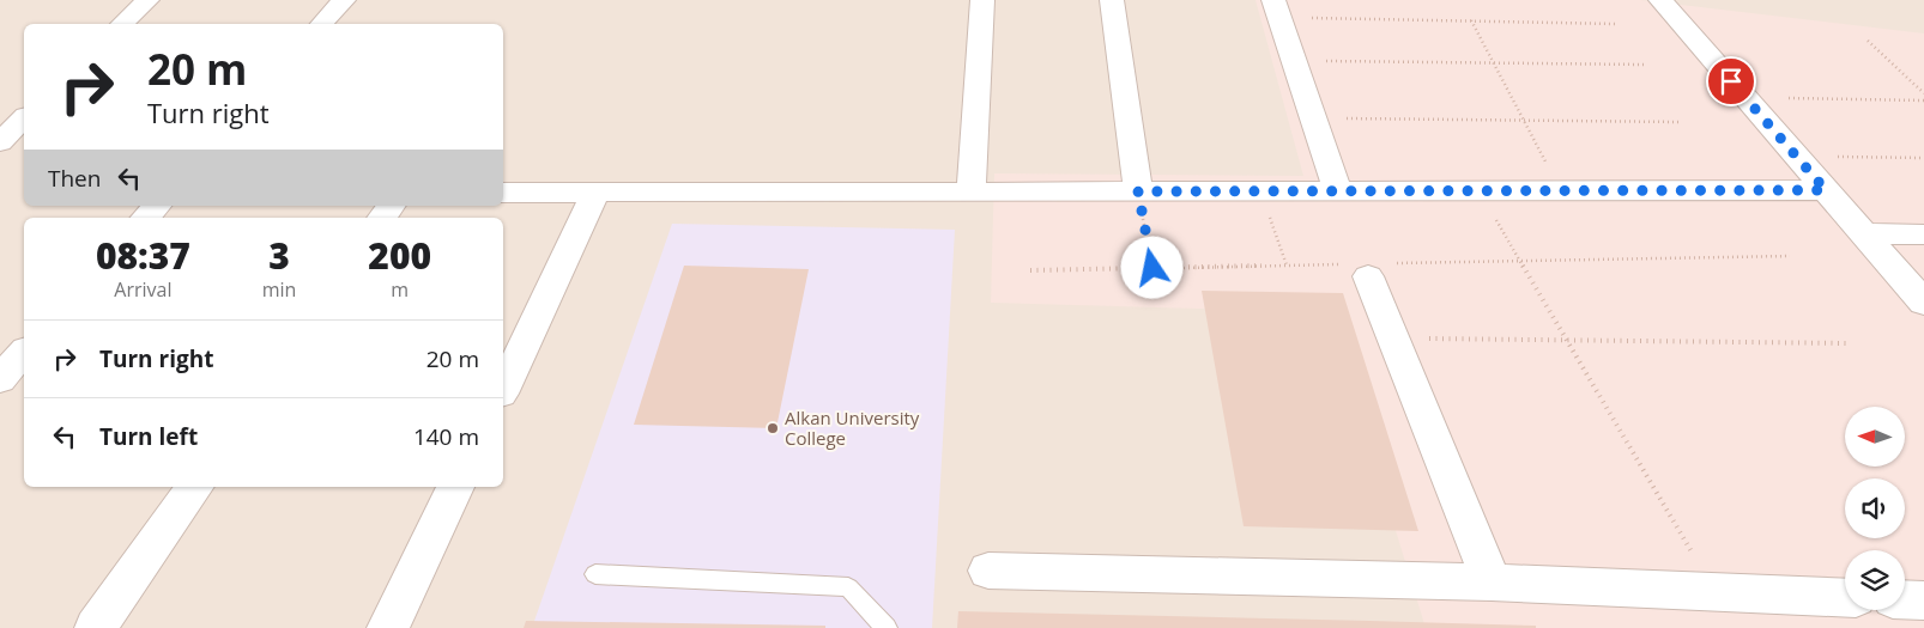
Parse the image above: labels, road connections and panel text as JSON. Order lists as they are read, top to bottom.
{
  "places": ["Alkan University College"],
  "north": "left",
  "page": {
    "turn": ["20 m", "Turn right"],
    "then": "Then",
    "eta": [
      "08:37",
      "Arrival",
      "3",
      "min",
      "200",
      "m"
    ],
    "list": [
      {
        "name": "Turn right",
        "value": "20 m"
      },
      {
        "name": "Turn left",
        "value": "140 m"
      }
    ]
  }
}
